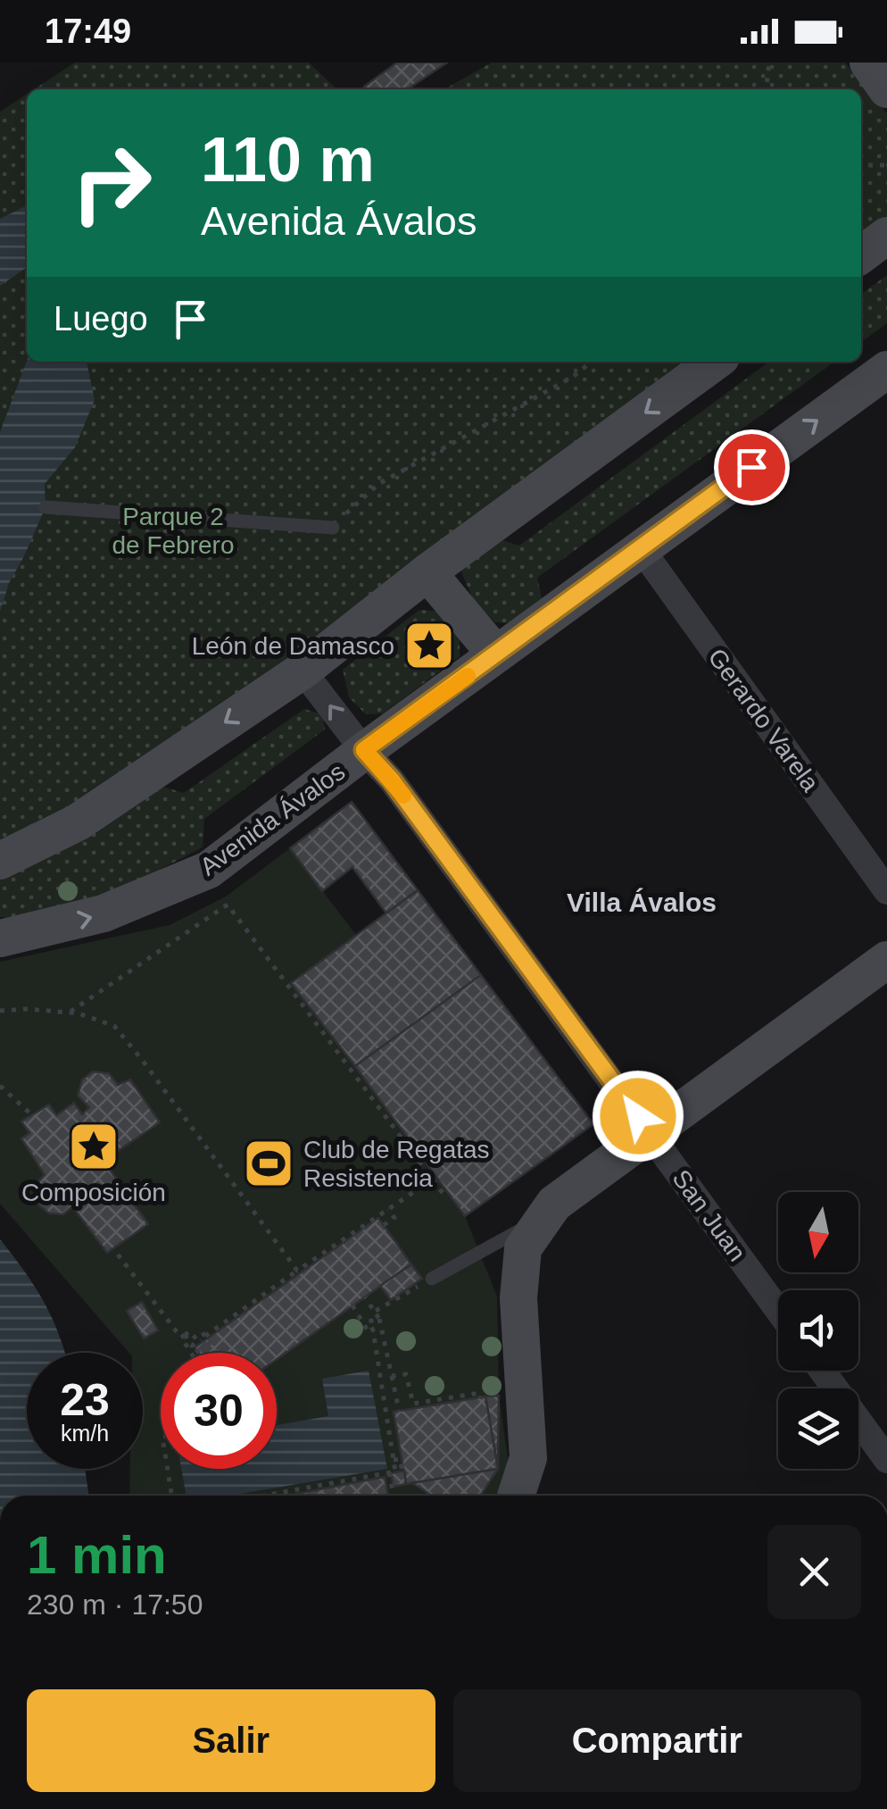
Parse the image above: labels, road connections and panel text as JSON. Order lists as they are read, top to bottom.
{
  "streets": {
    "main road": ["Avenida Ávalos"],
    "street": ["Gerardo Varela", "San Juan"]
  },
  "crossings": [
    ["Gerardo Varela", "Avenida Ávalos"],
    ["Avenida Ávalos", "San Juan"]
  ],
  "districts": ["Villa Ávalos"],
  "parks": ["Parque 2 de Febrero"],
  "places": {
    "place": ["León de Damasco", "Composición"],
    "sports": ["Club de Regatas Resistencia"]
  },
  "north": "bottom",
  "page": {
    "status": "17:49",
    "turn": ["110 m", "Avenida Ávalos"],
    "then": "Luego",
    "speed": "23 km/h",
    "limit": "30",
    "heading": ["1 min", "230 m · 17:50"],
    "buttons": ["Salir", "Compartir"]
  }
}
